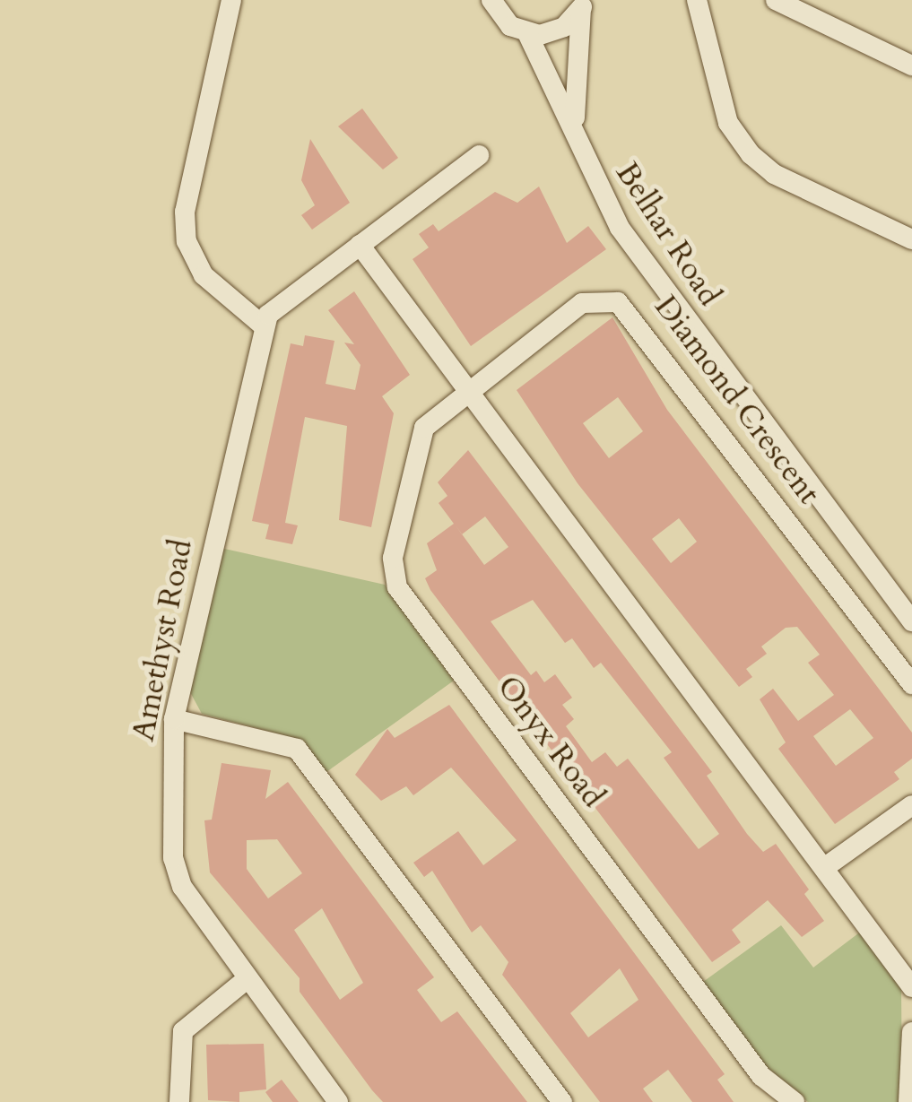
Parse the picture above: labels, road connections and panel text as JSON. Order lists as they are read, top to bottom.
{
  "streets": {
    "street": [
      "Belhar Road",
      "Diamond Crescent",
      "Amethyst Road",
      "Onyx Road"
    ]
  },
  "crossings": [
    ["Diamond Crescent", "Onyx Road"]
  ]
}
